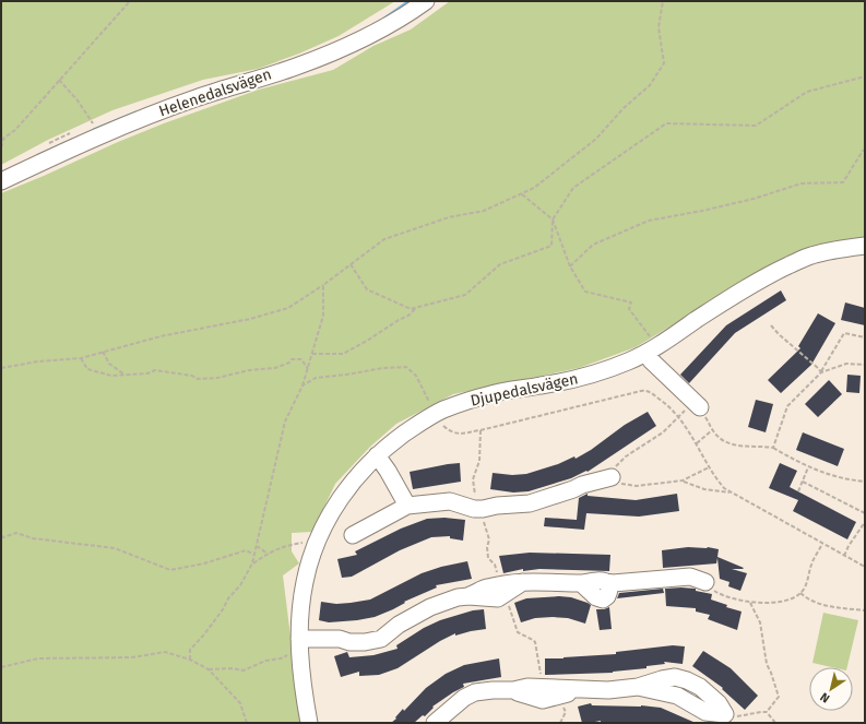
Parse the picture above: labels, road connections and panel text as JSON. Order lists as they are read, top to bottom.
{
  "streets": {
    "street": ["Helenedalsvägen", "Djupedalsvägen"]
  },
  "north": "bottom left"
}
